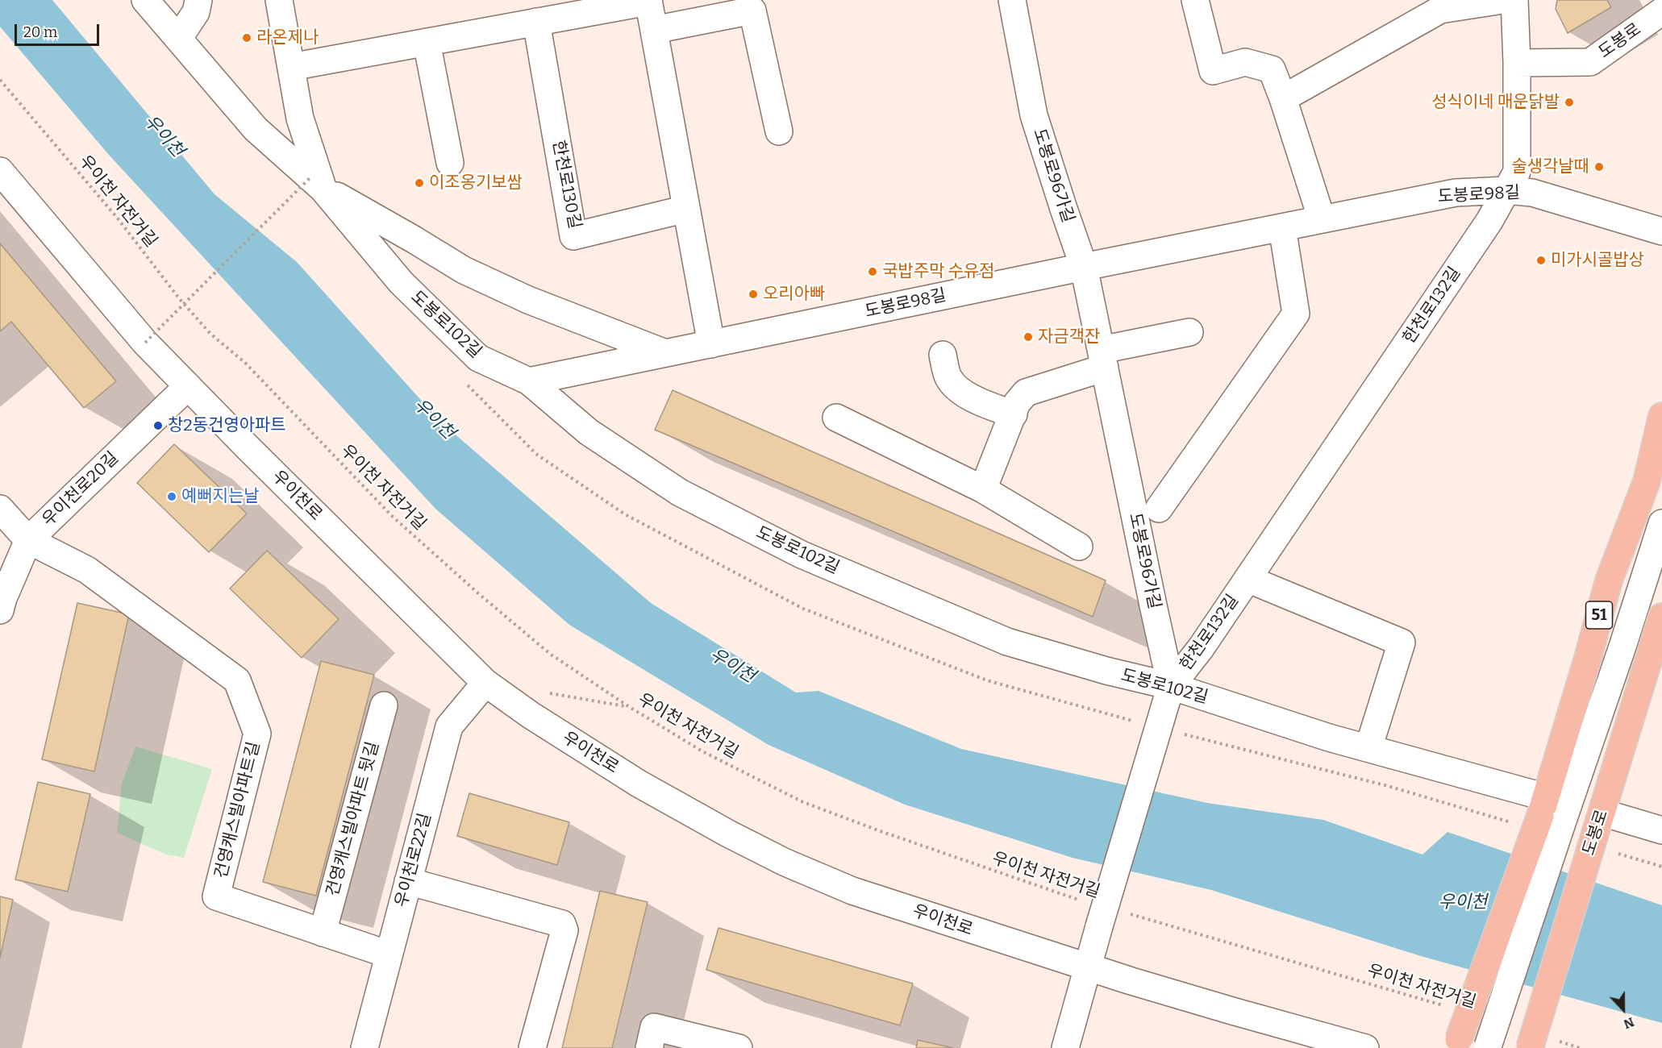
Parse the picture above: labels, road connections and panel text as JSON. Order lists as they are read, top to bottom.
{
  "streets": {
    "main road": ["도봉로", "51"],
    "street": [
      "도봉로96가길",
      "한천로130길",
      "도봉로98길",
      "한천로132길",
      "도봉로102길",
      "우이천로20길",
      "우이천로",
      "건영캐스빌아파트길",
      "건영캐스빌아파트 뒷길",
      "우이천로22길"
    ],
    "path": ["우이천 자전거길"]
  },
  "crossings": [
    ["도봉로", "한천로132길"],
    ["도봉로", "도봉로102길"],
    ["도봉로", "51"],
    ["도봉로96가길", "도봉로98길"],
    ["도봉로96가길", "한천로132길"],
    ["도봉로96가길", "도봉로102길"],
    ["도봉로98길", "한천로132길"],
    ["도봉로98길", "도봉로102길"],
    ["한천로132길", "도봉로102길"],
    ["도봉로102길", "51"],
    ["우이천로20길", "우이천로"],
    ["우이천로20길", "건영캐스빌아파트길"],
    ["우이천로", "우이천로22길"],
    ["건영캐스빌아파트길", "건영캐스빌아파트 뒷길"],
    ["건영캐스빌아파트길", "우이천로22길"]
  ],
  "water": ["우이천"],
  "places": [
    "라온제나",
    "성식이네 매운닭발",
    "술생각날때",
    "이조옹기보쌈",
    "미가시골밥상",
    "국밥주막 수유점",
    "오리아빠",
    "자금객잔",
    "창2동건영아파트",
    "예뻐지는날"
  ],
  "scale_bar": "20 m",
  "north": "bottom"
}
